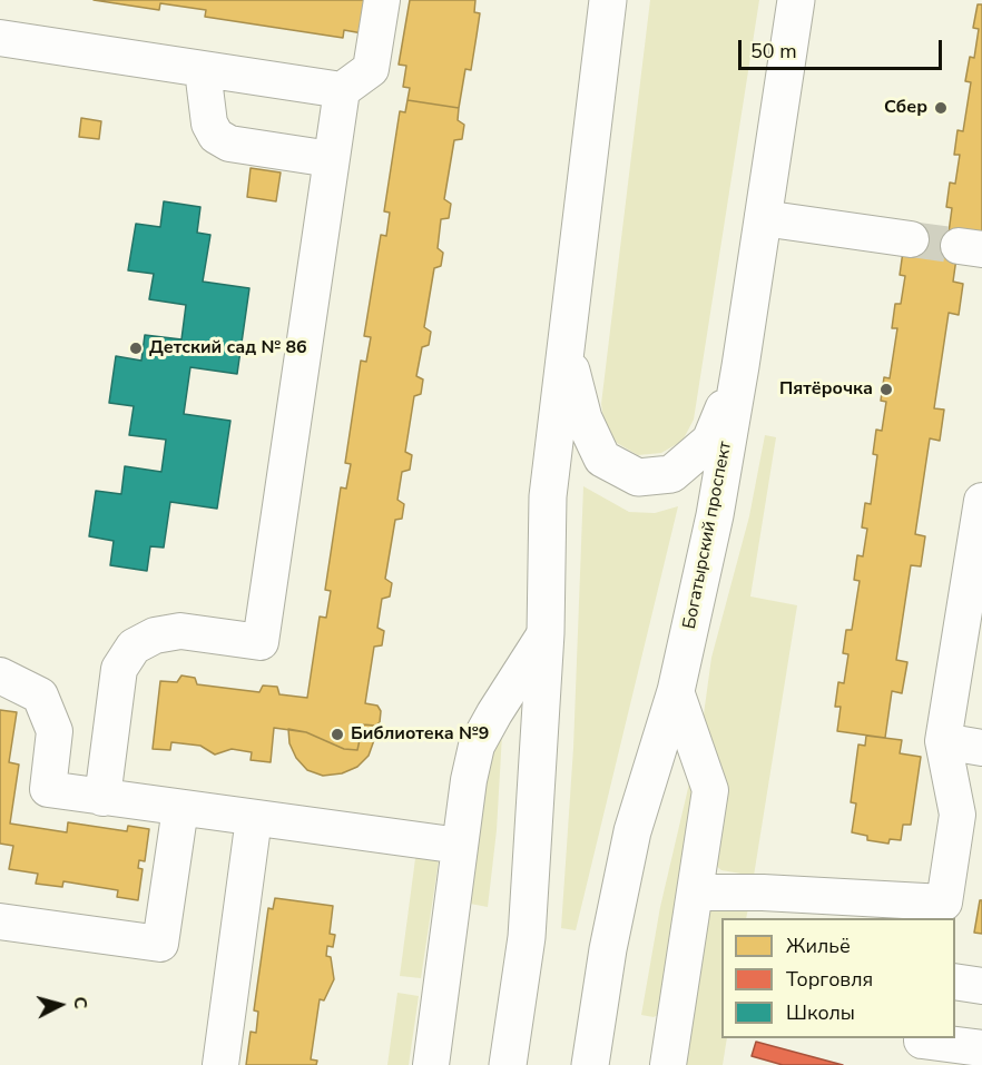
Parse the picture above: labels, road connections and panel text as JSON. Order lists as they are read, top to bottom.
{
  "streets": {
    "main road": ["Богатырский проспект"]
  },
  "places": [
    "Сбер",
    "Детский сад № 86",
    "Пятёрочка",
    "Библиотека №9"
  ],
  "legend": ["Жильё", "Торговля", "Школы"],
  "scale_bar": "50 m",
  "north": "right"
}
